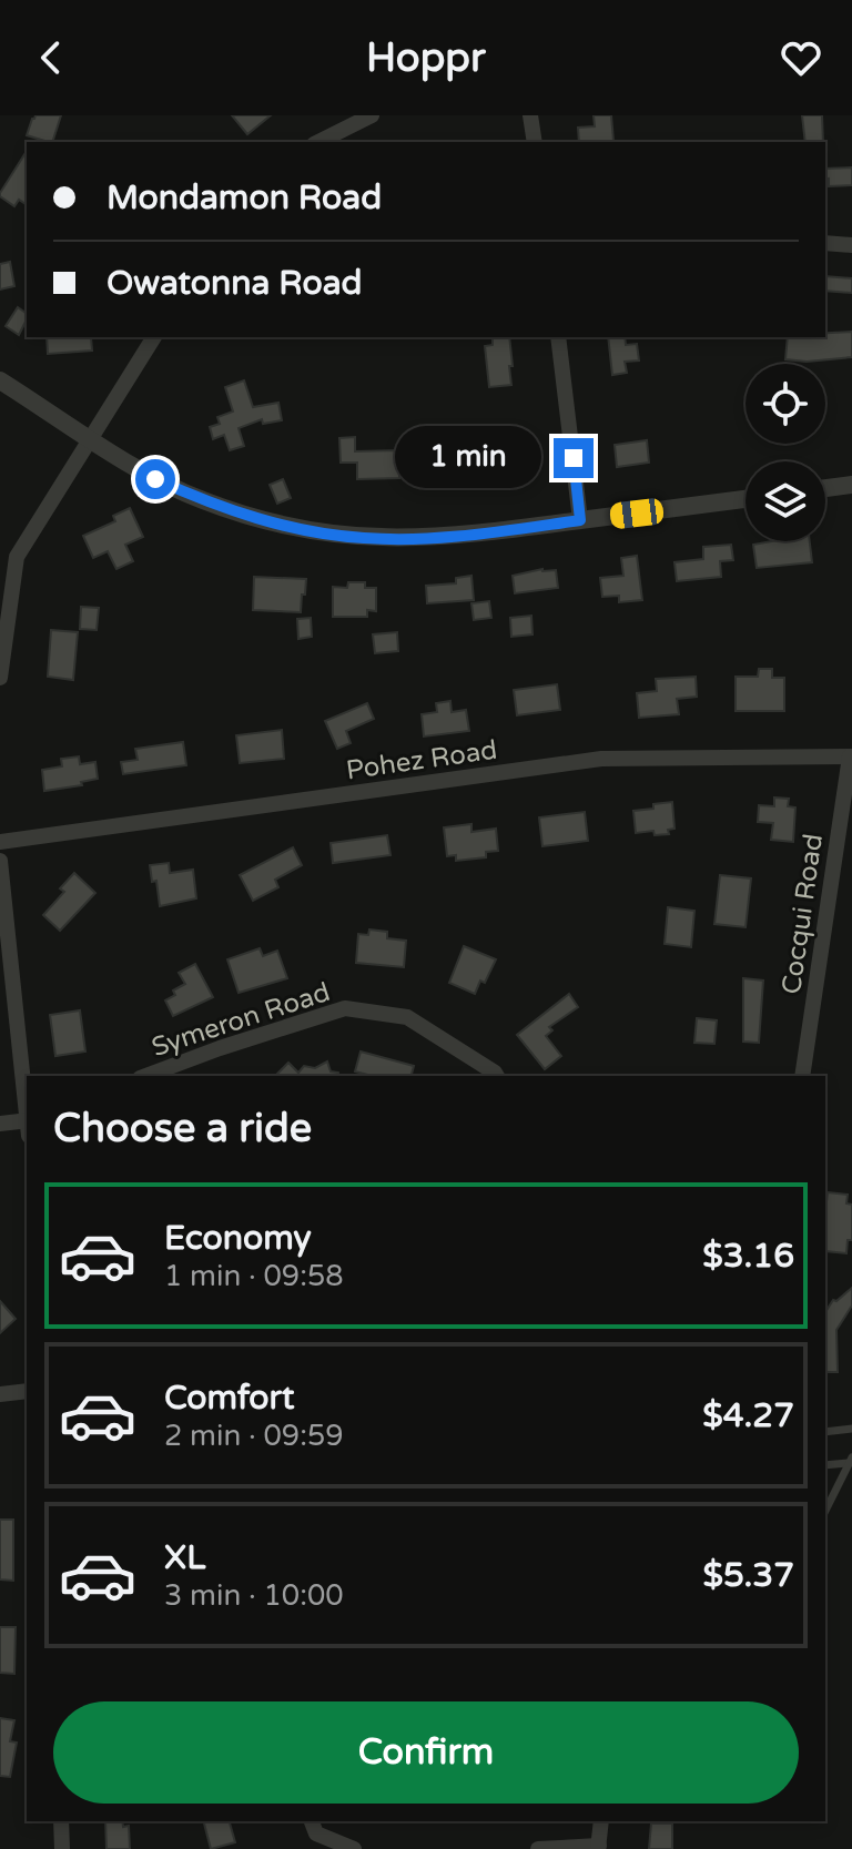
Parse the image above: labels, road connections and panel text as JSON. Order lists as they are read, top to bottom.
{
  "streets": {
    "street": ["Pohez Road", "Cocqui Road", "Symeron Road"]
  },
  "crossings": [
    ["Pohez Road", "Cocqui Road"]
  ],
  "page": {
    "header": "Hoppr",
    "banner": ["Mondamon Road", "Owatonna Road"],
    "bubble": "1 min",
    "heading": "Choose a ride",
    "list": [
      {
        "name": "Economy",
        "note": "1 min · 09:58",
        "value": "$3.16"
      },
      {
        "name": "Comfort",
        "note": "2 min · 09:59",
        "value": "$4.27"
      },
      {
        "name": "XL",
        "note": "3 min · 10:00",
        "value": "$5.37"
      }
    ],
    "buttons": "Confirm"
  }
}
